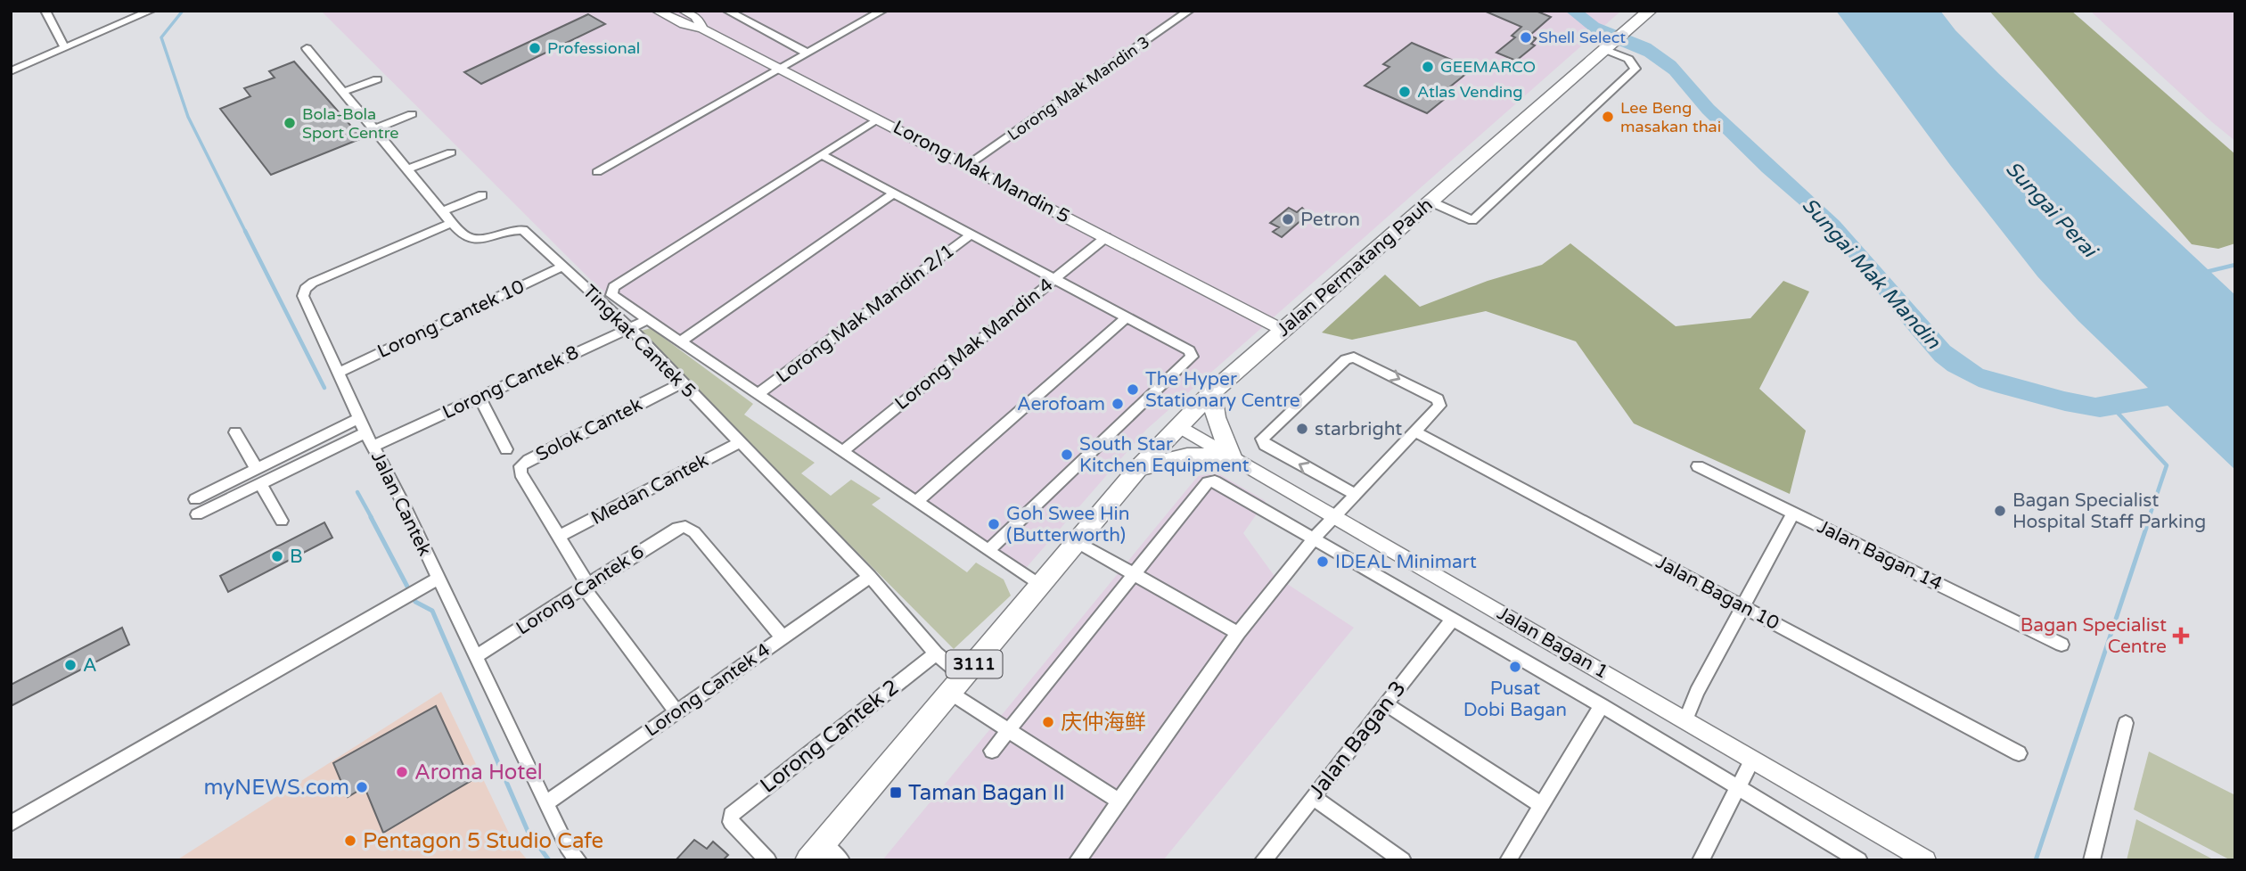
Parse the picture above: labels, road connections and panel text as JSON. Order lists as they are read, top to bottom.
{
  "streets": {
    "main road": ["Jalan Permatang Pauh", "3111"],
    "street": [
      "Lorong Mak Mandin 3",
      "Lorong Mak Mandin 5",
      "Lorong Mak Mandin 2/1",
      "Lorong Cantek 10",
      "Tingkat Cantek 5",
      "Lorong Mak Mandin 4",
      "Lorong Cantek 8",
      "Solok Cantek",
      "Medan Cantek",
      "Jalan Cantek",
      "Jalan Bagan 14",
      "Lorong Cantek 6",
      "Jalan Bagan 10",
      "Jalan Bagan 1",
      "Lorong Cantek 4",
      "Lorong Cantek 2",
      "Jalan Bagan 3"
    ]
  },
  "crossings": [
    ["Lorong Mak Mandin 3", "Lorong Mak Mandin 5"],
    ["Lorong Mak Mandin 5", "Jalan Permatang Pauh"],
    ["Lorong Mak Mandin 5", "Lorong Mak Mandin 4"],
    ["Jalan Permatang Pauh", "Tingkat Cantek 5"],
    ["Jalan Permatang Pauh", "Jalan Bagan 1"],
    ["Lorong Cantek 10", "Tingkat Cantek 5"],
    ["Lorong Cantek 10", "Jalan Cantek"],
    ["Tingkat Cantek 5", "Lorong Cantek 8"],
    ["Tingkat Cantek 5", "Solok Cantek"],
    ["Tingkat Cantek 5", "Medan Cantek"],
    ["Tingkat Cantek 5", "Jalan Cantek"],
    ["Tingkat Cantek 5", "Lorong Cantek 4"],
    ["Tingkat Cantek 5", "Lorong Cantek 2"],
    ["Lorong Cantek 8", "Jalan Cantek"],
    ["Solok Cantek", "Medan Cantek"],
    ["Solok Cantek", "Lorong Cantek 6"],
    ["Solok Cantek", "Lorong Cantek 4"],
    ["Jalan Cantek", "Lorong Cantek 6"],
    ["Jalan Cantek", "Lorong Cantek 4"],
    ["Lorong Cantek 6", "Lorong Cantek 4"],
    ["Jalan Bagan 1", "Jalan Bagan 3"]
  ],
  "water": ["Sungai Perai", "Sungai Mak Mandin"],
  "places": {
    "other": [
      "Shell Select",
      "Professional",
      "GEEMARCO",
      "Atlas Vending",
      "Lee Beng masakan thai",
      "Bola-Bola Sport Centre",
      "Petron",
      "The Hyper Stationary Centre",
      "Aerofoam",
      "starbright",
      "South Star Kitchen Equipment",
      "Bagan Specialist Hospital Staff Parking",
      "Goh Swee Hin (Butterworth)",
      "B",
      "IDEAL Minimart",
      "A",
      "Pusat Dobi Bagan",
      "庆仲海鲜",
      "Aroma Hotel",
      "myNEWS.com",
      "Pentagon 5 Studio Cafe"
    ],
    "health": ["Bagan Specialist Centre"],
    "transit": ["Taman Bagan II"]
  }
}
